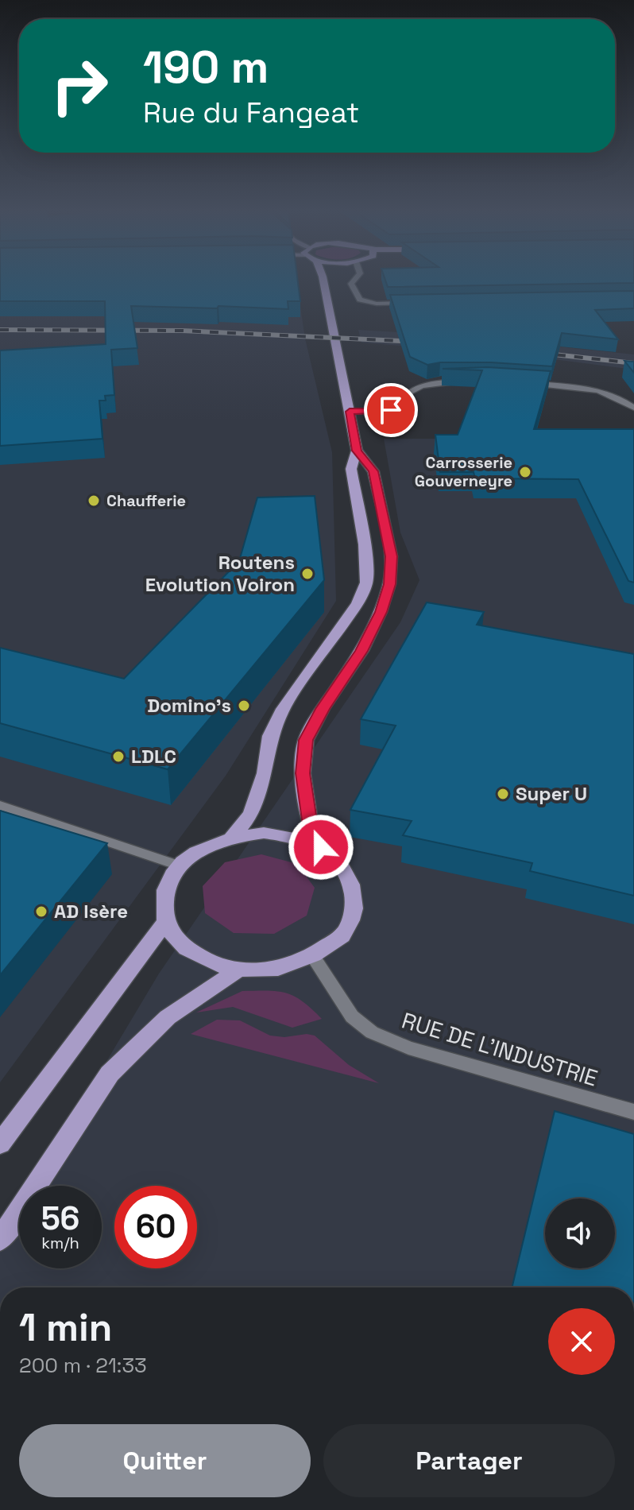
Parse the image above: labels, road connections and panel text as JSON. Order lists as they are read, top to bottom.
{
  "streets": {
    "street": ["RUE DE L'INDUSTRIE"]
  },
  "places": [
    "Carrosserie Gouverneyre",
    "Chaufferie",
    "Routens Evolution Voiron",
    "Domino's",
    "LDLC",
    "Super U",
    "AD Isère"
  ],
  "page": {
    "turn": ["190 m", "Rue du Fangeat"],
    "speed": "56 km/h",
    "limit": "60",
    "heading": ["1 min", "200 m · 21:33"],
    "buttons": ["Quitter", "Partager"]
  }
}
